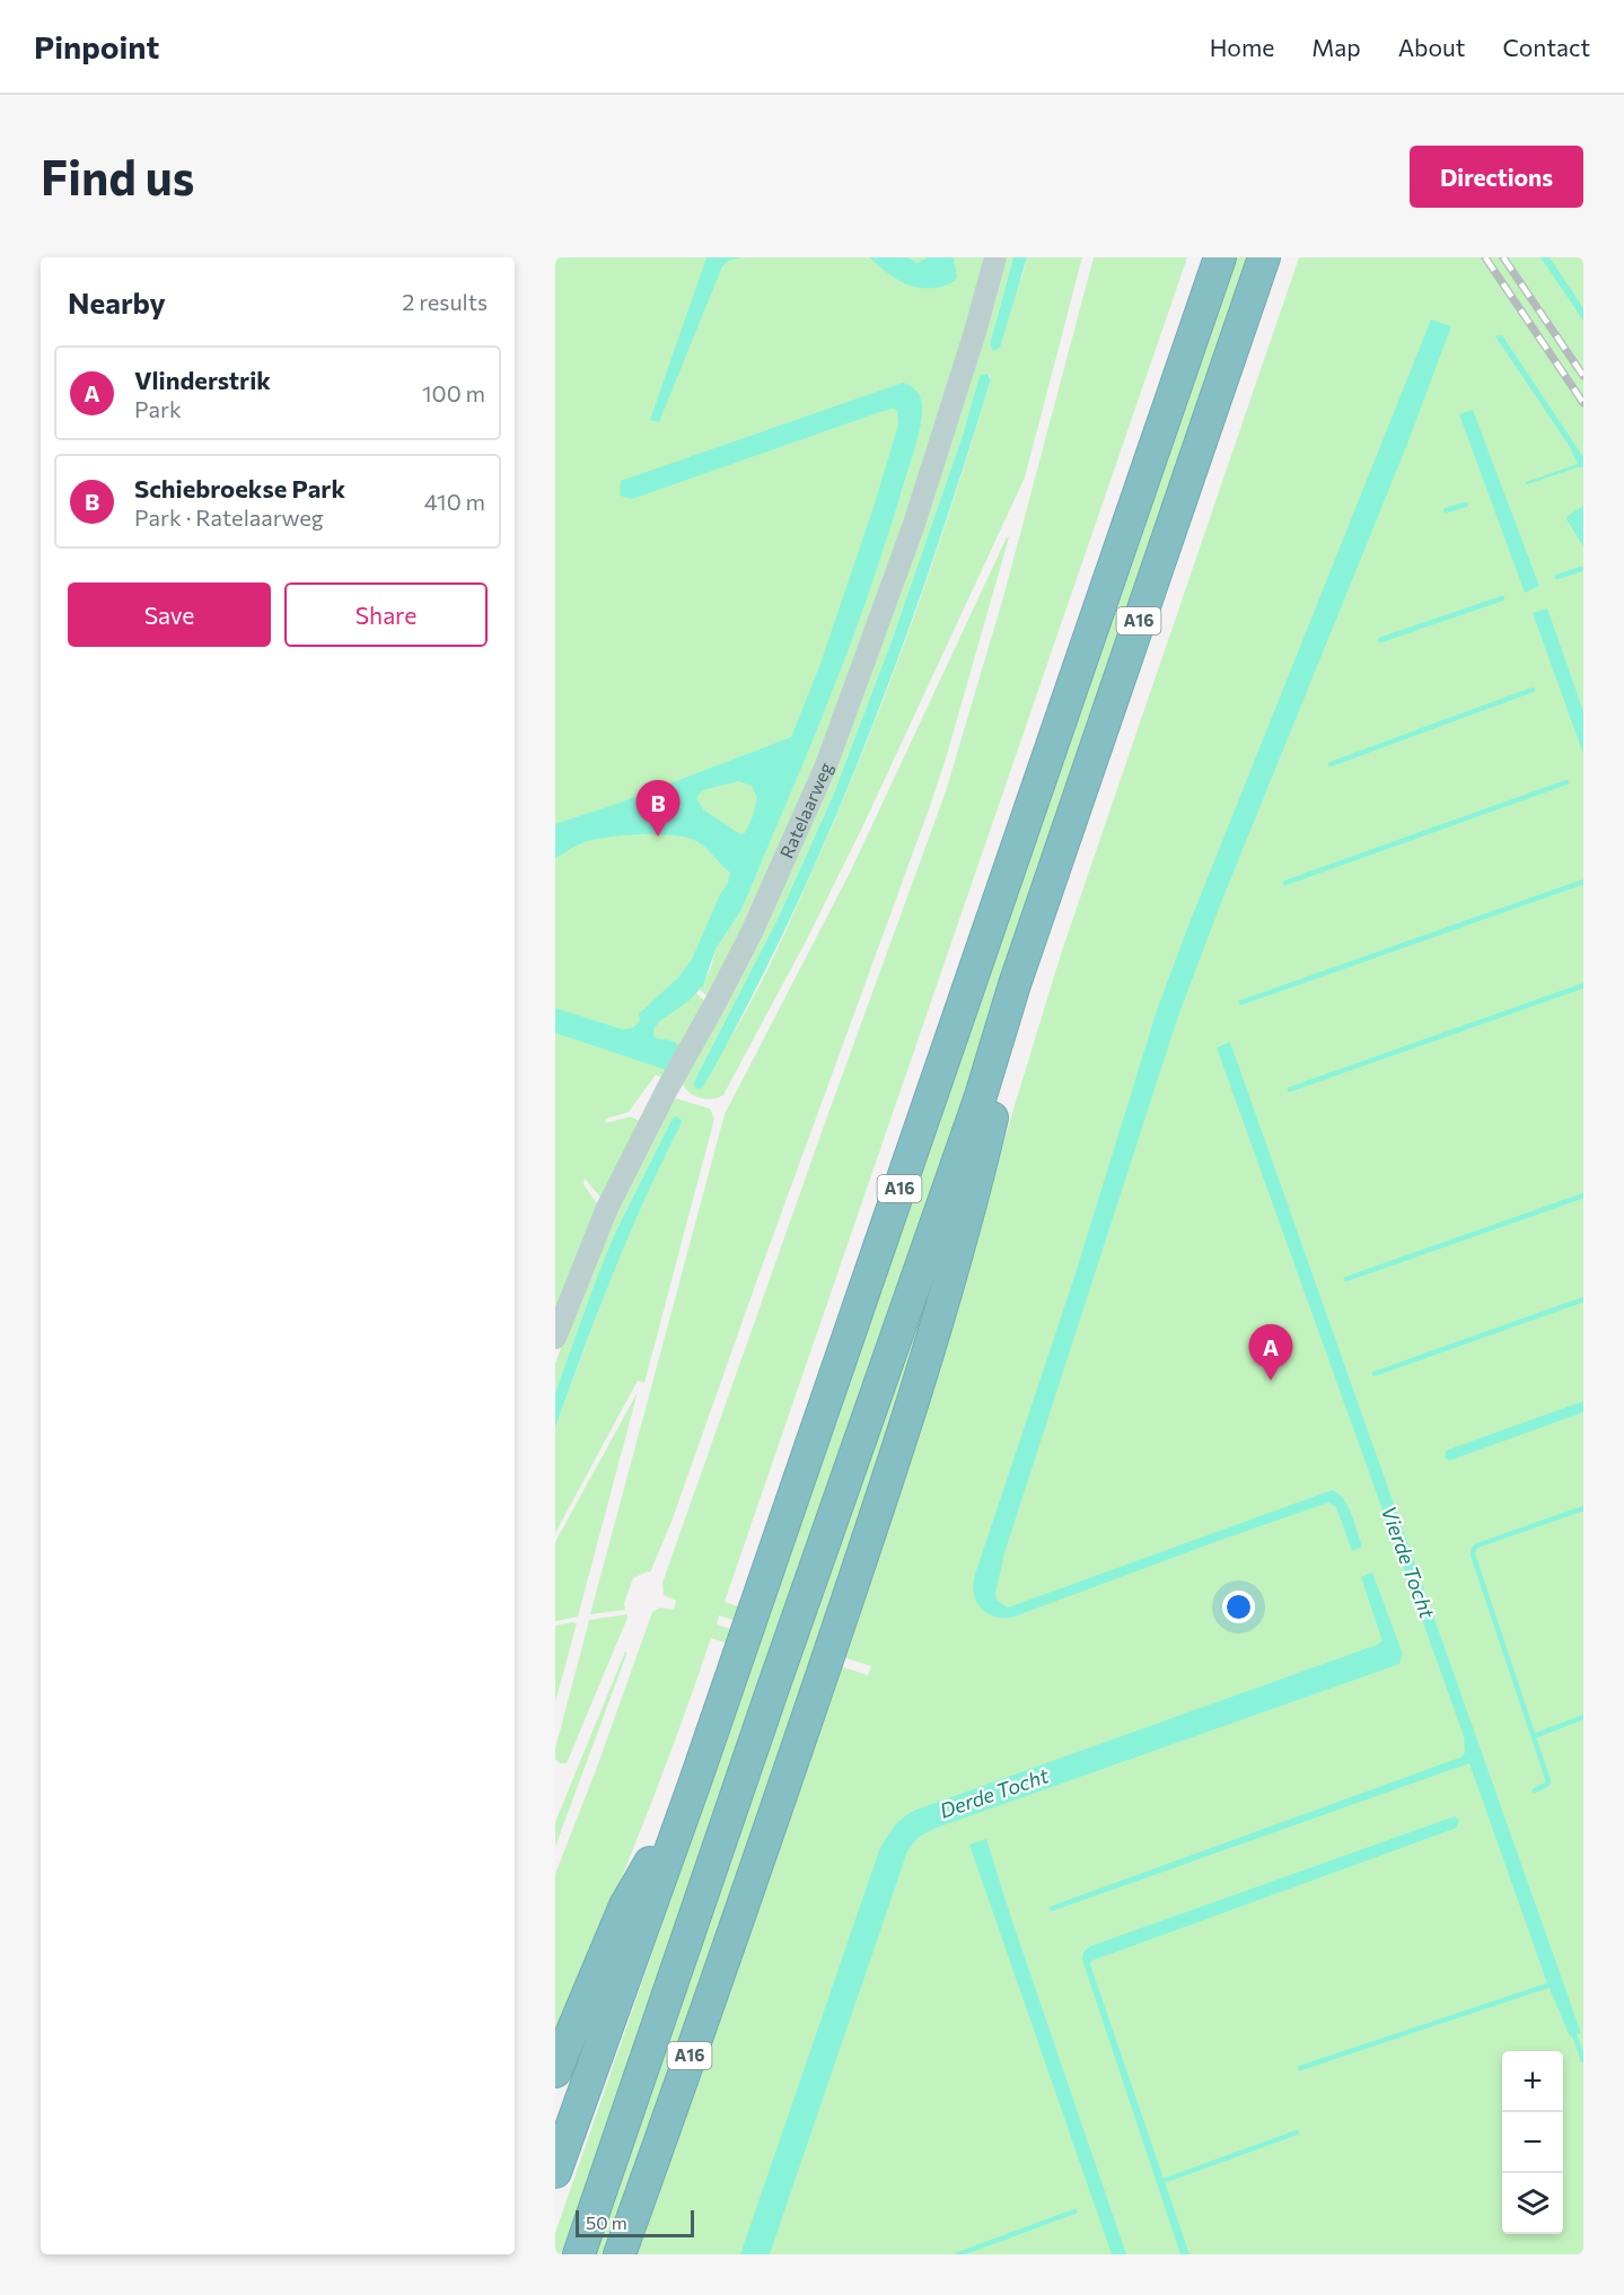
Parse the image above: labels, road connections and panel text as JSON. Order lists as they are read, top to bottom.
{
  "streets": {
    "highway": ["A16"],
    "street": ["Ratelaarweg"]
  },
  "water": ["Vierde Tocht", "Derde Tocht"],
  "scale_bar": "50 m",
  "page": {
    "header": "Pinpoint",
    "nav": [
      "Home",
      "Map",
      "About",
      "Contact"
    ],
    "buttons": [
      "Directions",
      ["Save", "Share"]
    ],
    "title": "Find us",
    "heading": ["Nearby", "2 results"],
    "list": [
      {
        "mark": "A",
        "name": "Vlinderstrik",
        "note": "Park",
        "value": "100 m"
      },
      {
        "mark": "B",
        "name": "Schiebroekse Park",
        "note": "Park · Ratelaarweg",
        "value": "410 m"
      }
    ],
    "pins": ["B", "A"],
    "map_buttons": ["+", "−"],
    "scale": "50 m"
  }
}
